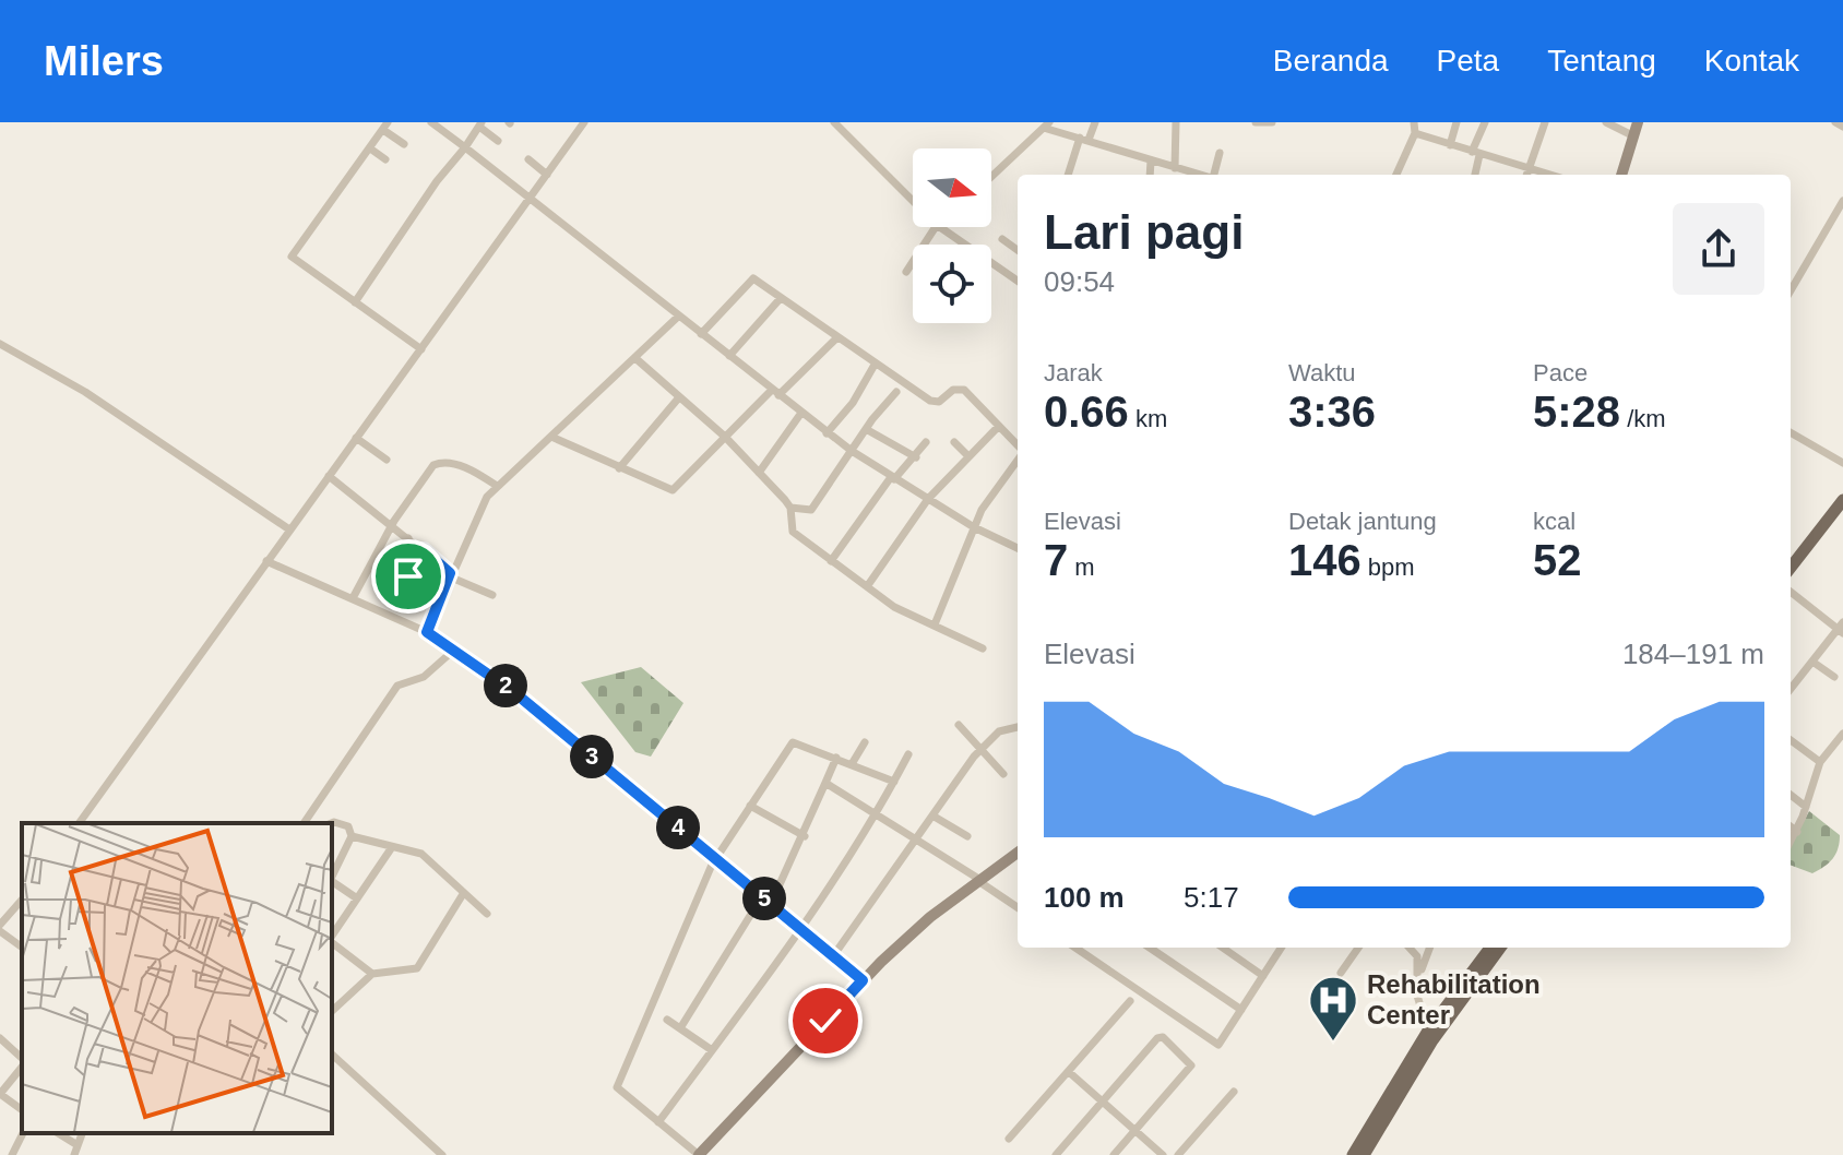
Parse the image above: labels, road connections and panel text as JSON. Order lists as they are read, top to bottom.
{
  "places": {
    "hospital": ["Rehabilitation Center"]
  },
  "north": "right",
  "page": {
    "header": "Milers",
    "nav": [
      "Beranda",
      "Peta",
      "Tentang",
      "Kontak"
    ],
    "heading": ["Lari pagi", "09:54"],
    "stats": [
      ["Jarak", "0.66 km"],
      ["Waktu", "3:36"],
      ["Pace", "5:28 /km"],
      ["Elevasi", "7 m"],
      ["Detak jantung", "146 bpm"],
      ["kcal", "52"]
    ],
    "chart": ["Elevasi", "184–191 m"],
    "pins": [
      "2",
      "3",
      "4",
      "5"
    ],
    "list": [
      {
        "name": "100 m",
        "note": "5:17"
      }
    ]
  }
}
